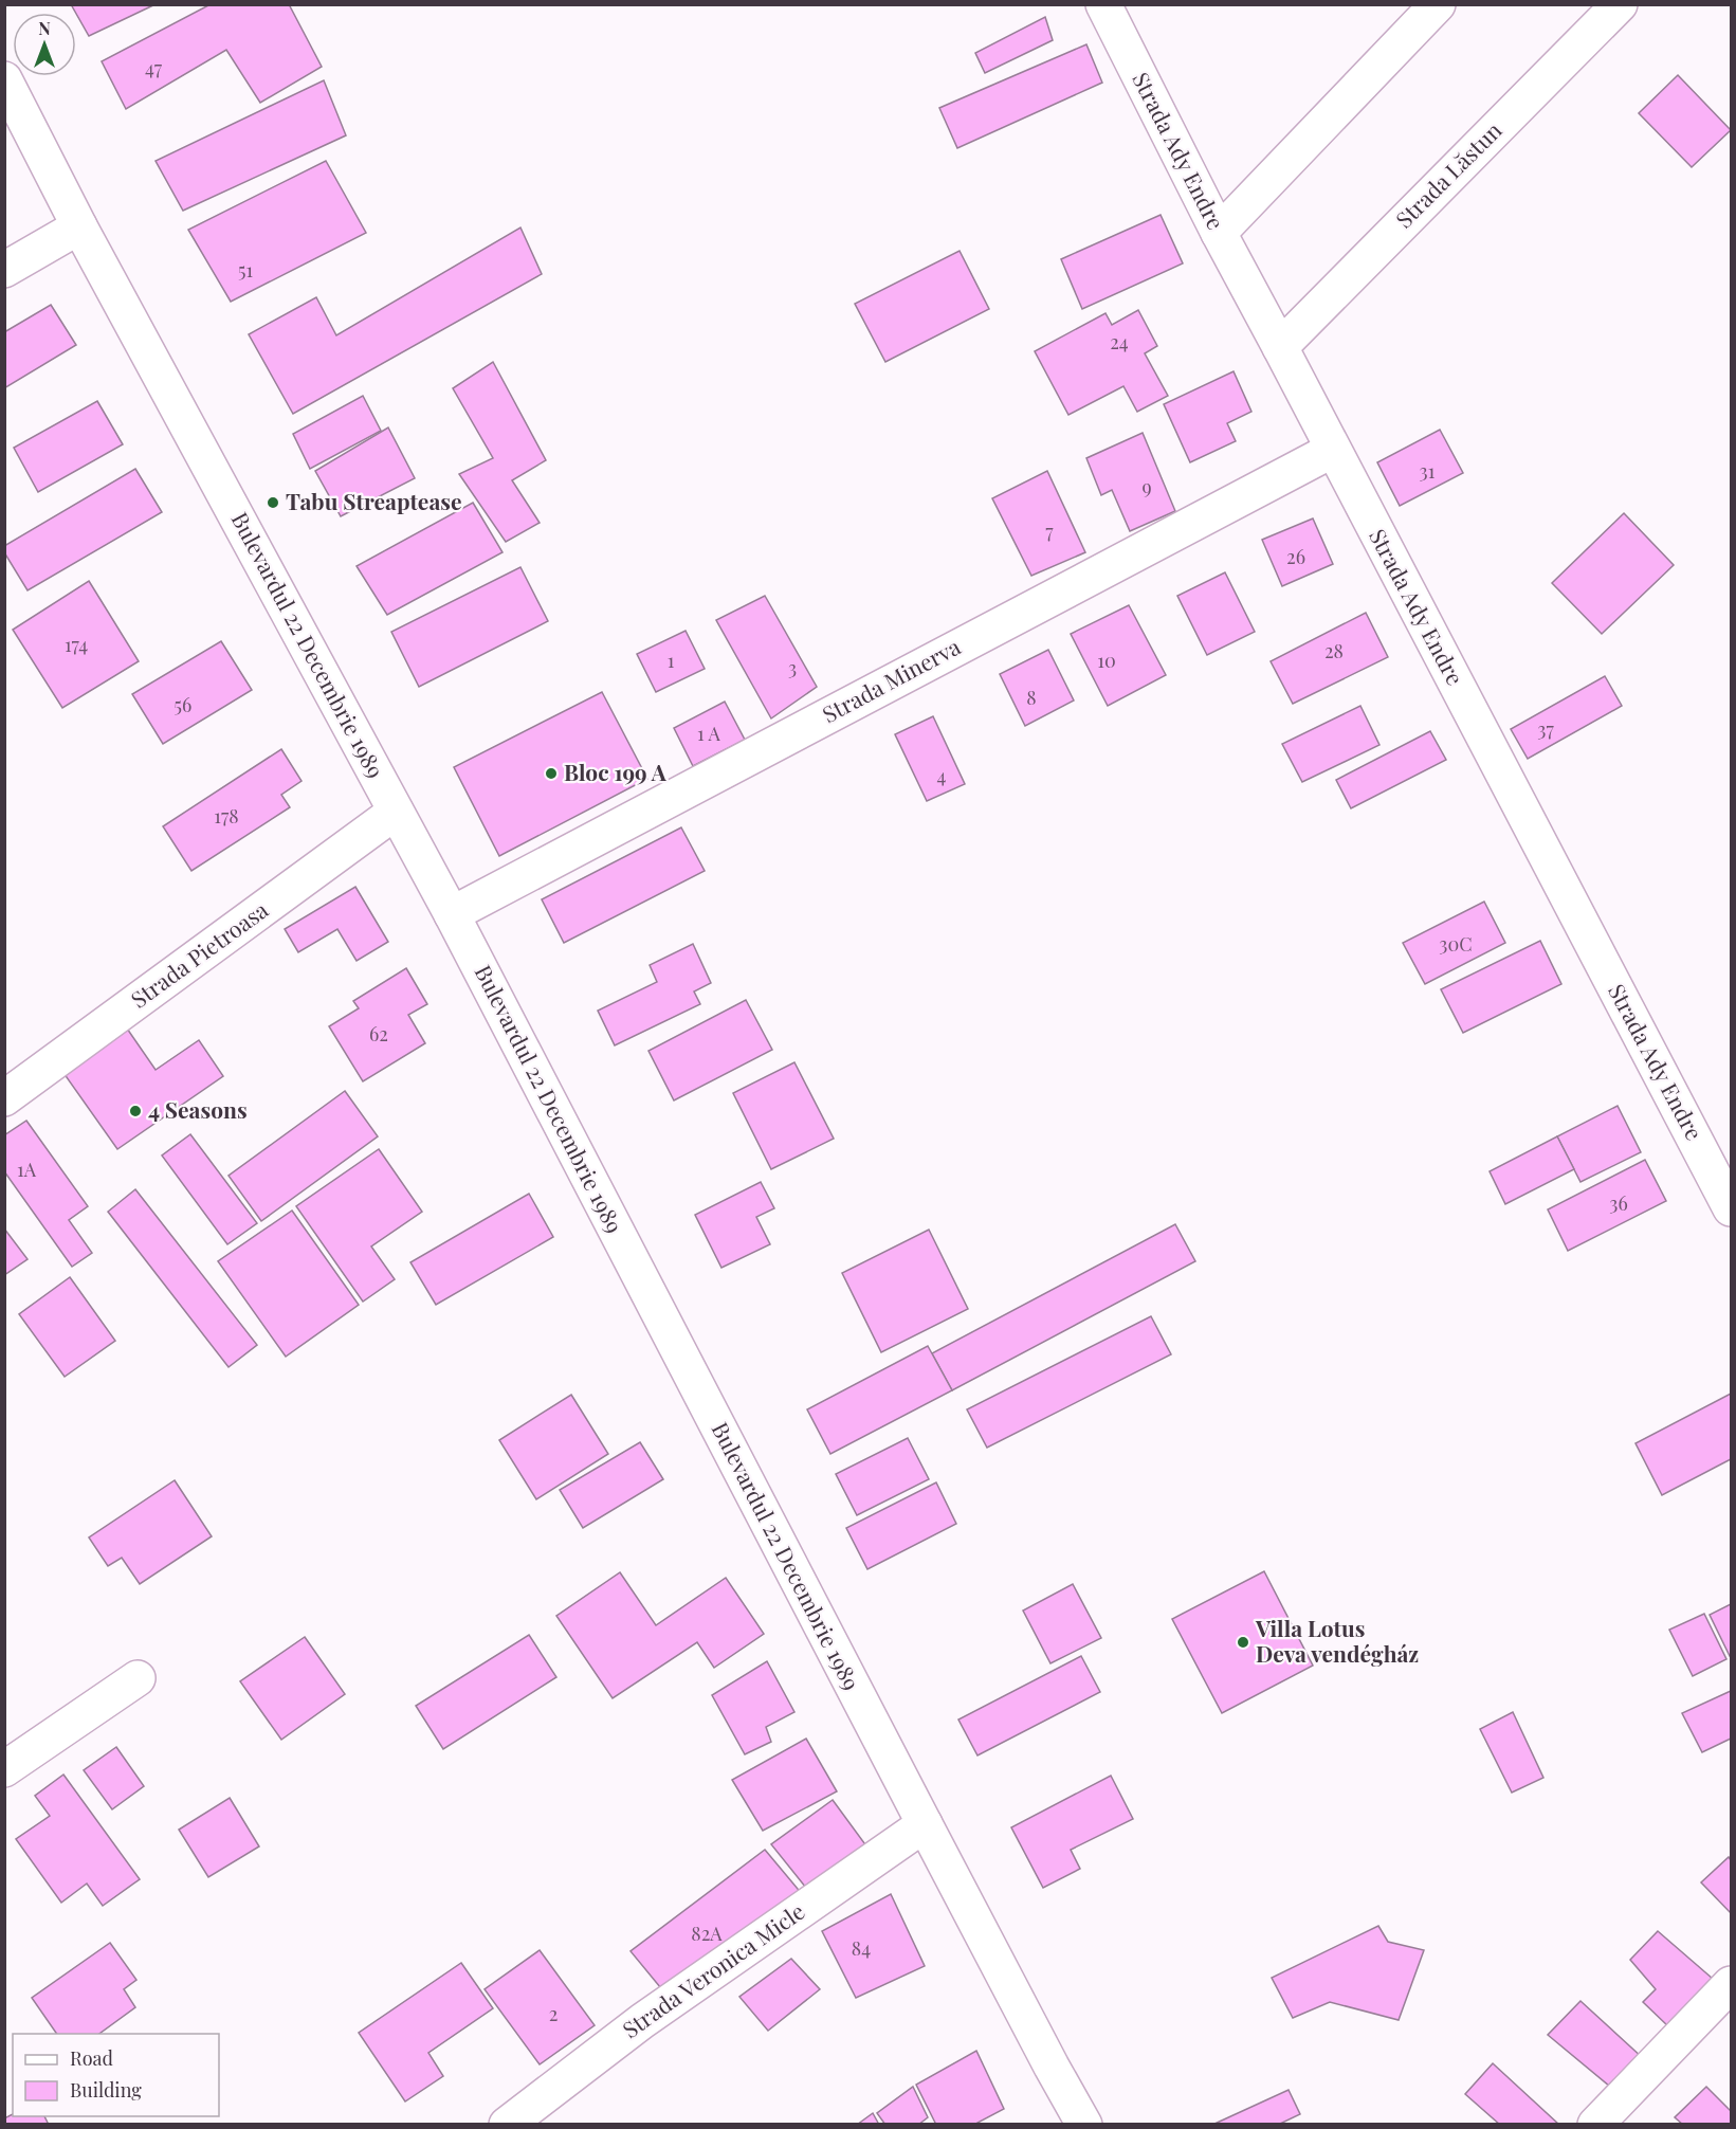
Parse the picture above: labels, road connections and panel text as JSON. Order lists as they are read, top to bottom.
{
  "streets": {
    "street": [
      "Strada Ady Endre",
      "Strada Lăstun",
      "Bulevardul 22 Decembrie 1989",
      "Strada Minerva",
      "Strada Pietroasa",
      "Strada Veronica Micle"
    ]
  },
  "crossings": [
    ["Strada Ady Endre", "Strada Lăstun"],
    ["Strada Ady Endre", "Strada Minerva"],
    ["Bulevardul 22 Decembrie 1989", "Strada Minerva"],
    ["Bulevardul 22 Decembrie 1989", "Strada Pietroasa"],
    ["Bulevardul 22 Decembrie 1989", "Strada Veronica Micle"]
  ],
  "places": [
    "Tabu Streaptease",
    "Bloc 199 A",
    "4 Seasons",
    "Villa Lotus Deva vendégház"
  ],
  "house_numbers": [
    "47",
    "51",
    "24",
    "31",
    "9",
    "7",
    "26",
    "174",
    "28",
    "1",
    "10",
    "3",
    "8",
    "56",
    "37",
    "1 A",
    "4",
    "178",
    "30C",
    "62",
    "1A",
    "36",
    "82A",
    "84",
    "2"
  ],
  "legend": ["Road", "Building"],
  "north": "top"
}
